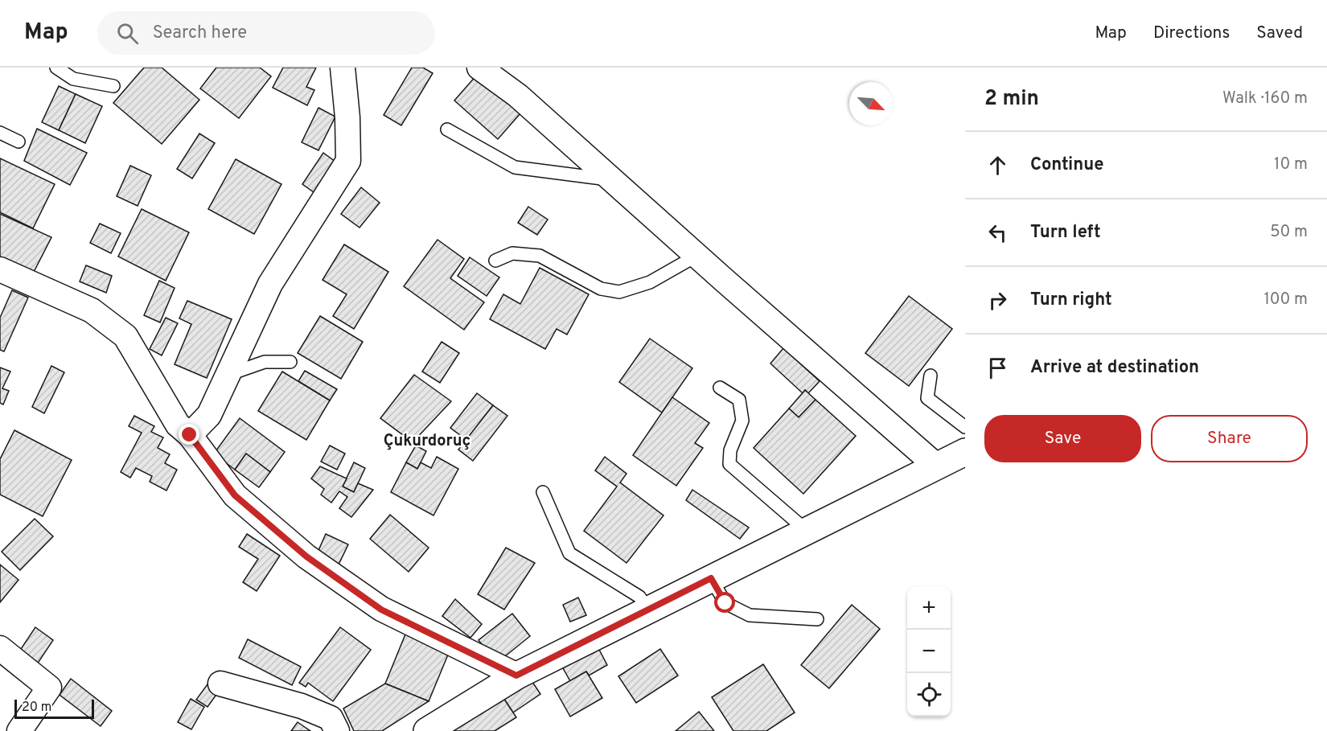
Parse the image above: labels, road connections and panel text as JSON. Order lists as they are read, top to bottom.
{
  "districts": ["Çukurdoruç"],
  "scale_bar": "20 m",
  "north": "bottom right",
  "page": {
    "header": "Map",
    "search": "Search here",
    "nav": ["Map", "Directions", "Saved"],
    "heading": ["2 min", "Walk · 160 m"],
    "list": [
      ["Continue", "10 m"],
      ["Turn left", "50 m"],
      ["Turn right", "100 m"],
      "Arrive at destination"
    ],
    "buttons": ["Save", "Share"],
    "map_buttons": ["+", "−"],
    "scale": "20 m"
  }
}
